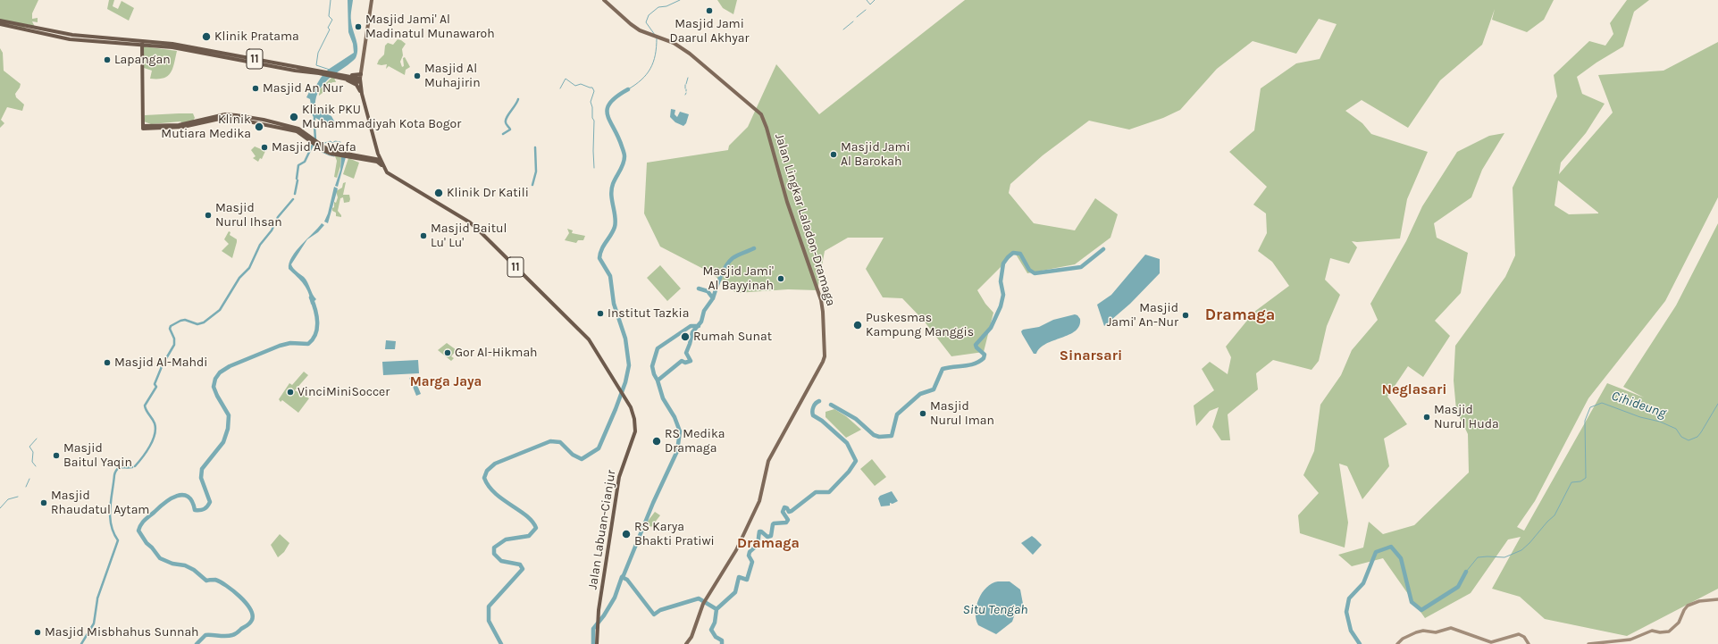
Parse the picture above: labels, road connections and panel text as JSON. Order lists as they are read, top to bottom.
{
  "streets": {
    "highway": ["11", "Jalan Labuan-Cianjur"],
    "main road": ["Jalan Lingkar Laladon-Dramaga"]
  },
  "crossings": [
    ["11", "Jalan Labuan-Cianjur"]
  ],
  "districts": [
    "Dramaga",
    "Sinarsari",
    "Marga Jaya",
    "Neglasari",
    "Dramaga"
  ],
  "water": ["Cihideung", "Situ Tengah"],
  "places": [
    "Masjid Jami Daarul Akhyar",
    "Masjid Jami' Al Madinatul Munawaroh",
    "Klinik Pratama",
    "Lapangan",
    "Masjid Al Muhajirin",
    "Masjid An Nur",
    "Klinik PKU Muhammadiyah Kota Bogor",
    "Klinik Mutiara Medika",
    "Masjid Al Wafa",
    "Masjid Jami Al Barokah",
    "Klinik Dr Katili",
    "Masjid Nurul Ihsan",
    "Masjid Baitul Lu' Lu'",
    "Masjid Jami' Al Bayyinah",
    "Institut Tazkia",
    "Masjid Jami' An-Nur",
    "Puskesmas Kampung Manggis",
    "Rumah Sunat",
    "Gor Al-Hikmah",
    "Masjid Al-Mahdi",
    "VinciMiniSoccer",
    "Masjid Nurul Iman",
    "Masjid Nurul Huda",
    "RS Medika Dramaga",
    "Masjid Baitul Yaqin",
    "Masjid Rhaudatul Aytam",
    "RS Karya Bhakti Pratiwi",
    "Masjid Misbhahus Sunnah"
  ]
}
